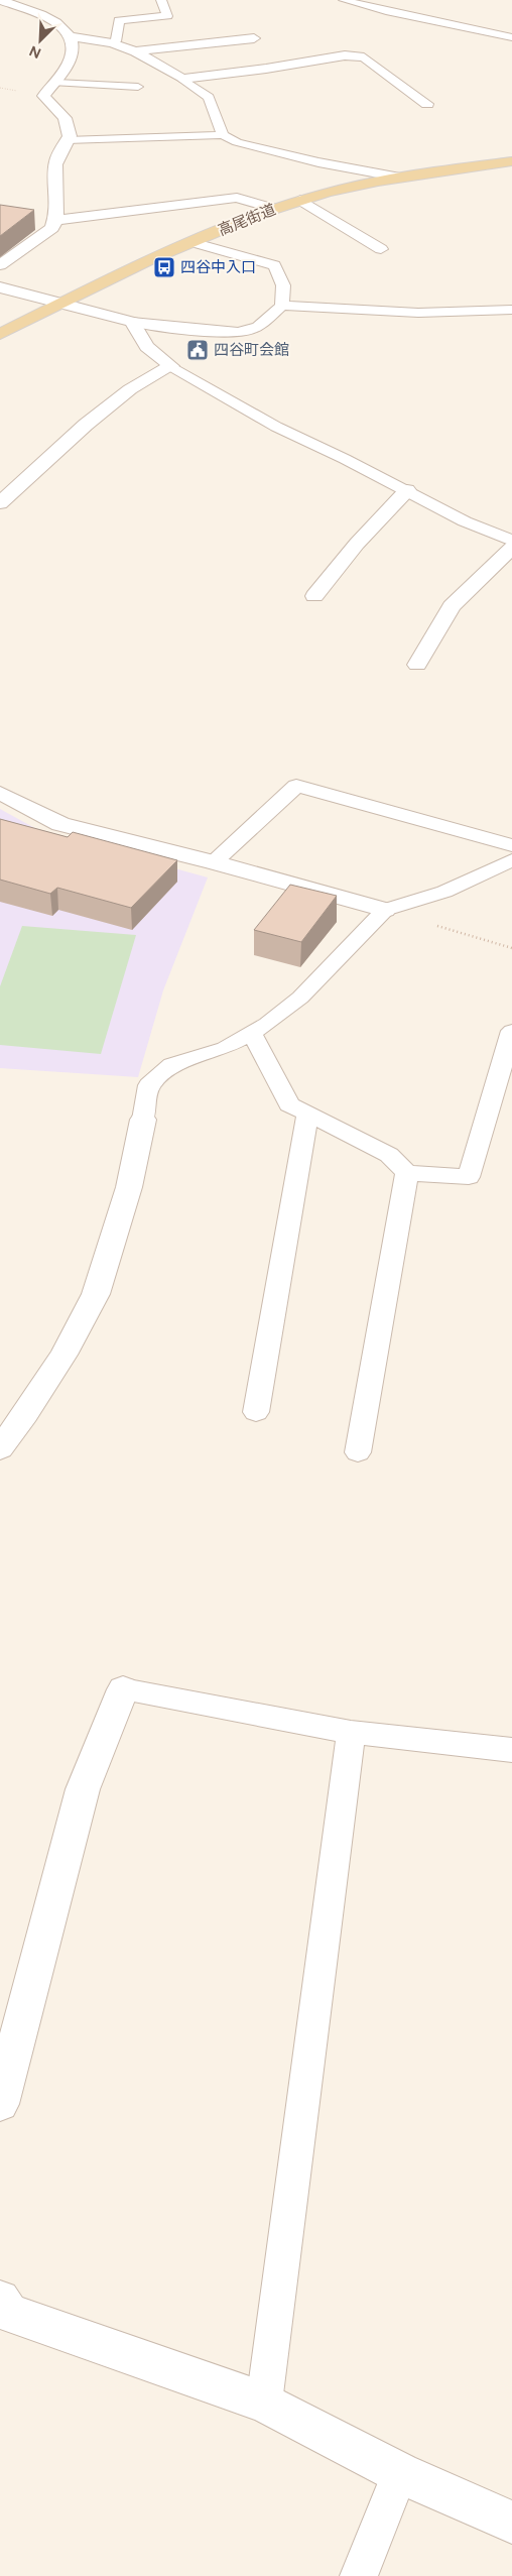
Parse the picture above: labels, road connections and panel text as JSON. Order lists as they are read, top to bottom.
{
  "streets": {
    "main road": ["高尾街道"]
  },
  "places": {
    "bus stop": ["四谷中入口"],
    "public building": ["四谷町会館"]
  },
  "north": "bottom left"
}
